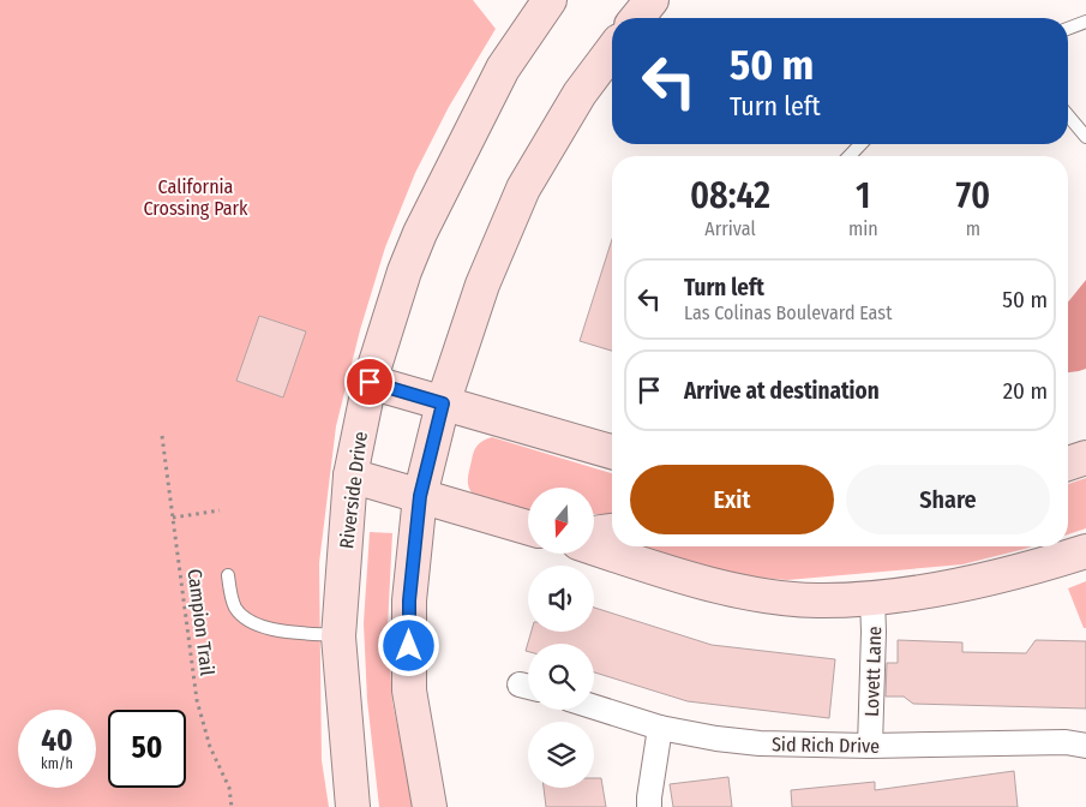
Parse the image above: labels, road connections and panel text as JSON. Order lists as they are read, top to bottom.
{
  "streets": {
    "main road": ["Riverside Drive"],
    "street": ["Lovett Lane", "Sid Rich Drive"],
    "path": ["Campion Trail"]
  },
  "crossings": [
    ["Lovett Lane", "Sid Rich Drive"]
  ],
  "parks": ["California Crossing Park"],
  "north": "bottom",
  "page": {
    "turn": ["50 m", "Turn left"],
    "eta": [
      "08:42",
      "Arrival",
      "1",
      "min",
      "70",
      "m"
    ],
    "list": [
      {
        "name": "Turn left",
        "note": "Las Colinas Boulevard East",
        "value": "50 m"
      },
      {
        "name": "Arrive at destination",
        "value": "20 m"
      }
    ],
    "buttons": ["Exit", "Share"],
    "speed": "40 km/h",
    "limit": "50"
  }
}
